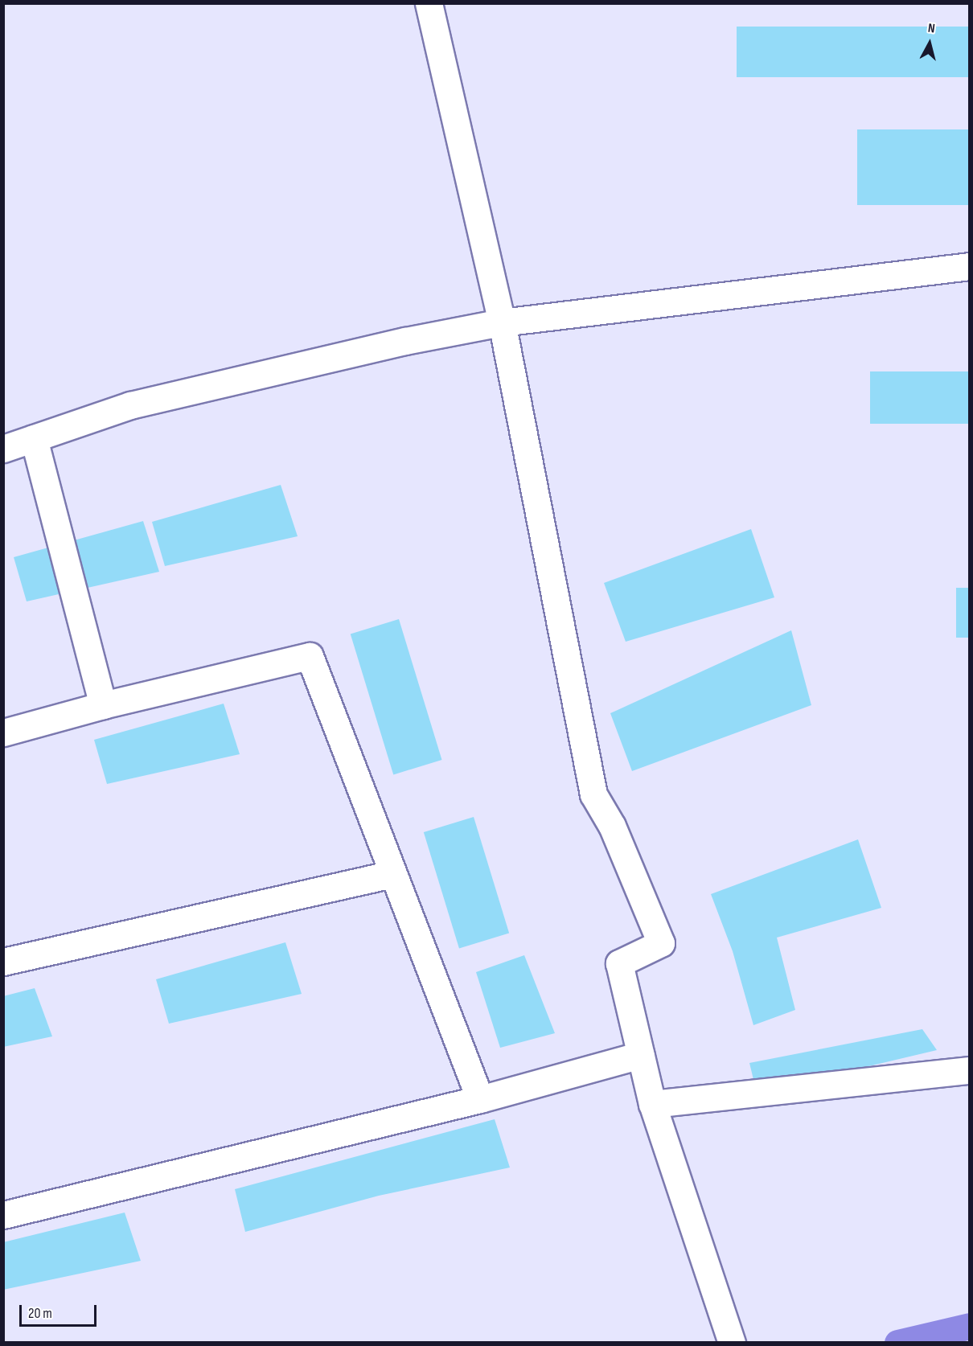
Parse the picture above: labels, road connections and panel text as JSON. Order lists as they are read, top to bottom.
{
  "scale_bar": "20 m",
  "north": "top"
}
